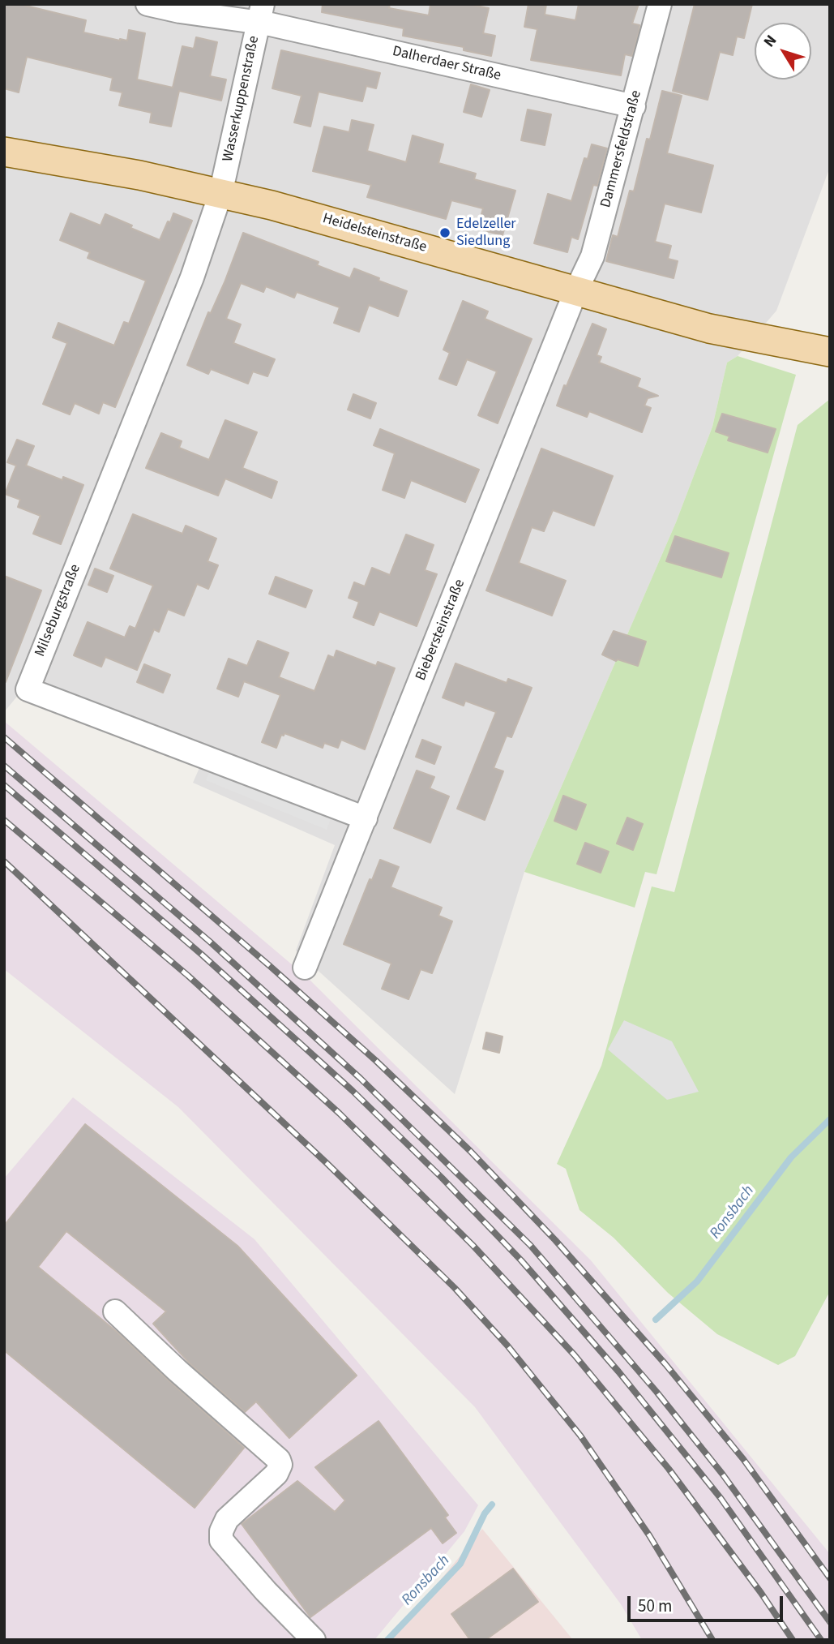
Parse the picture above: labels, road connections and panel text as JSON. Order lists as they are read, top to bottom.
{
  "streets": {
    "main road": ["Heidelsteinstraße"],
    "street": [
      "Dalherdaer Straße",
      "Wasserkuppenstraße",
      "Dammersfeldstraße",
      "Milseburgstraße",
      "Biebersteinstraße"
    ]
  },
  "crossings": [
    ["Dalherdaer Straße", "Wasserkuppenstraße"],
    ["Dalherdaer Straße", "Dammersfeldstraße"],
    ["Wasserkuppenstraße", "Heidelsteinstraße"],
    ["Wasserkuppenstraße", "Milseburgstraße"],
    ["Dammersfeldstraße", "Heidelsteinstraße"],
    ["Dammersfeldstraße", "Biebersteinstraße"],
    ["Heidelsteinstraße", "Milseburgstraße"],
    ["Heidelsteinstraße", "Biebersteinstraße"],
    ["Milseburgstraße", "Biebersteinstraße"]
  ],
  "water": ["Ronsbach"],
  "places": ["Edelzeller Siedlung"],
  "scale_bar": "50 m",
  "north": "top left"
}
